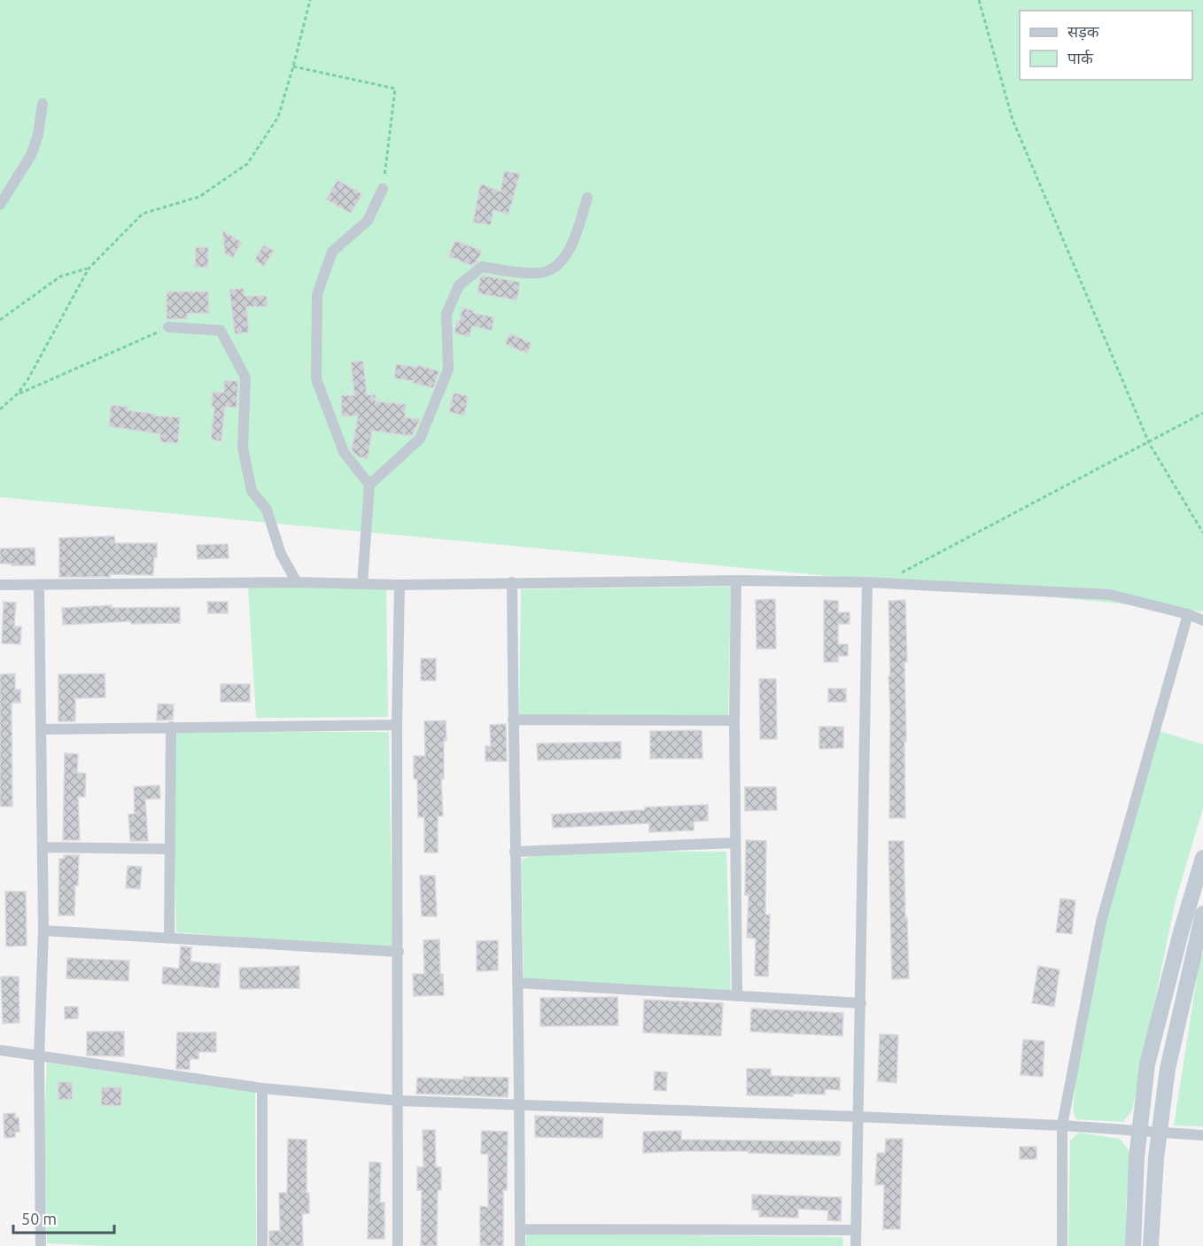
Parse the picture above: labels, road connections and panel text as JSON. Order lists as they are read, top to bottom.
{
  "legend": ["सड़क", "पार्क"],
  "scale_bar": "50 m"
}
